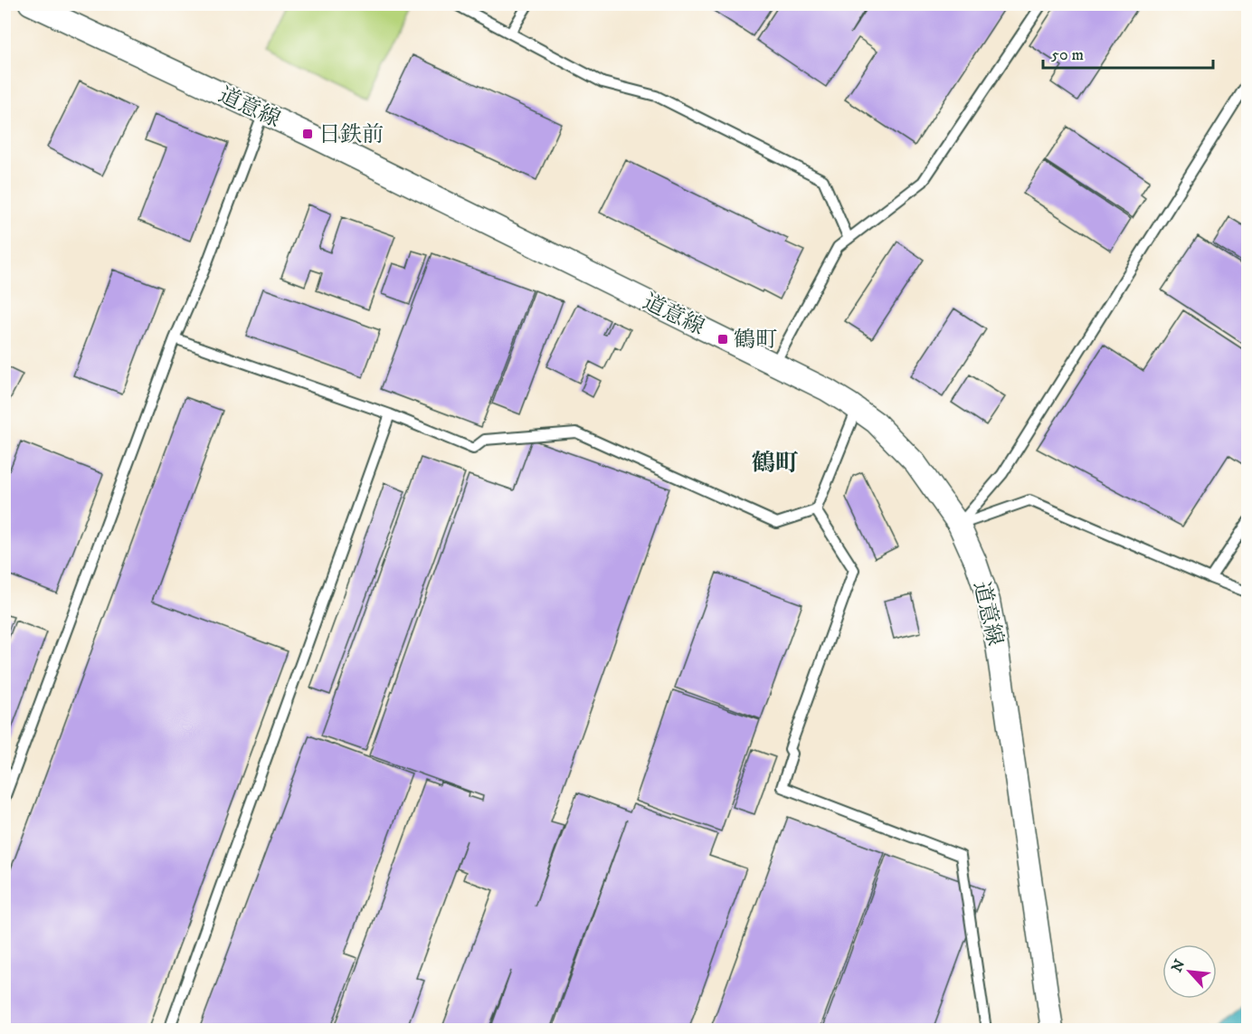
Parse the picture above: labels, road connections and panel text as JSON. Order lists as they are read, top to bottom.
{
  "streets": {
    "street": ["道意線"]
  },
  "districts": ["鶴町"],
  "places": {
    "transit": ["日鉄前", "鶴町"]
  },
  "scale_bar": "50 m",
  "north": "top left"
}
